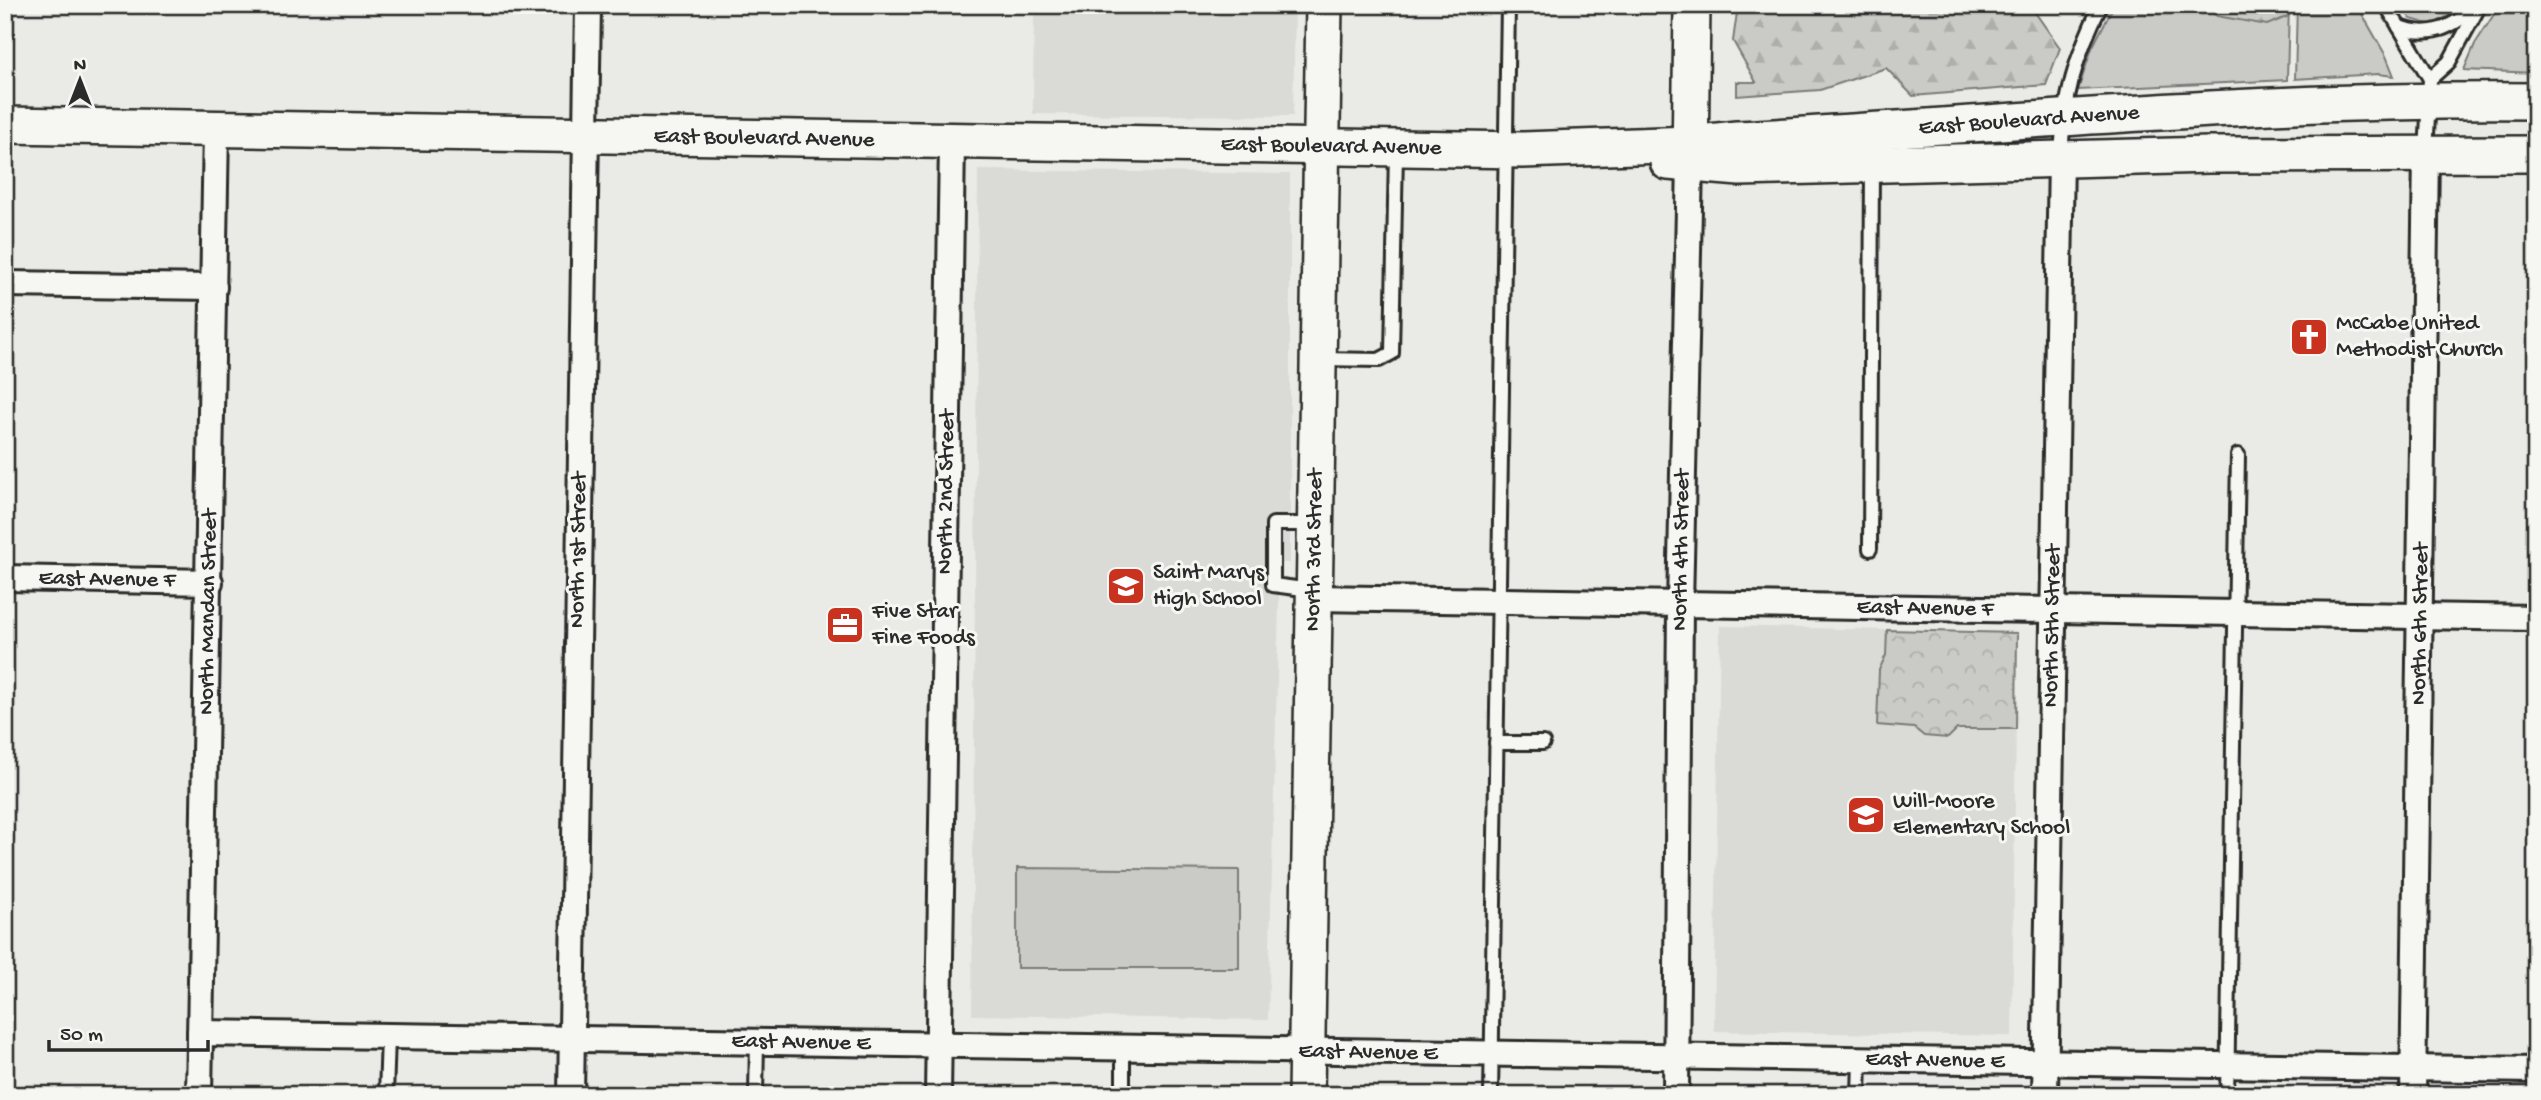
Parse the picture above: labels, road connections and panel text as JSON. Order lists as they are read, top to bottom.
{
  "streets": {
    "street": [
      "East Boulevard Avenue",
      "North 2nd Street",
      "North 1st Street",
      "North 3rd Street",
      "North 4th Street",
      "East Avenue F",
      "North Mandan Street",
      "North 6th Street",
      "North 5th Street",
      "East Avenue E"
    ]
  },
  "crossings": [
    ["East Boulevard Avenue", "North 2nd Street"],
    ["East Boulevard Avenue", "North 1st Street"],
    ["East Boulevard Avenue", "North 3rd Street"],
    ["East Boulevard Avenue", "North 4th Street"],
    ["East Boulevard Avenue", "North Mandan Street"],
    ["East Boulevard Avenue", "North 6th Street"],
    ["East Boulevard Avenue", "North 5th Street"],
    ["North 2nd Street", "East Avenue E"],
    ["North 1st Street", "East Avenue E"],
    ["North 3rd Street", "East Avenue F"],
    ["North 3rd Street", "East Avenue E"],
    ["North 4th Street", "East Avenue F"],
    ["North 4th Street", "East Avenue E"],
    ["East Avenue F", "North Mandan Street"],
    ["East Avenue F", "North 6th Street"],
    ["East Avenue F", "North 5th Street"],
    ["North Mandan Street", "East Avenue E"],
    ["North 6th Street", "East Avenue E"],
    ["North 5th Street", "East Avenue E"]
  ],
  "places": {
    "church": ["McCabe United Methodist Church"],
    "school or university": ["Saint Marys High School", "Will-Moore Elementary School"],
    "office": ["Five Star Fine Foods"]
  },
  "scale_bar": "50 m",
  "north": "top"
}
